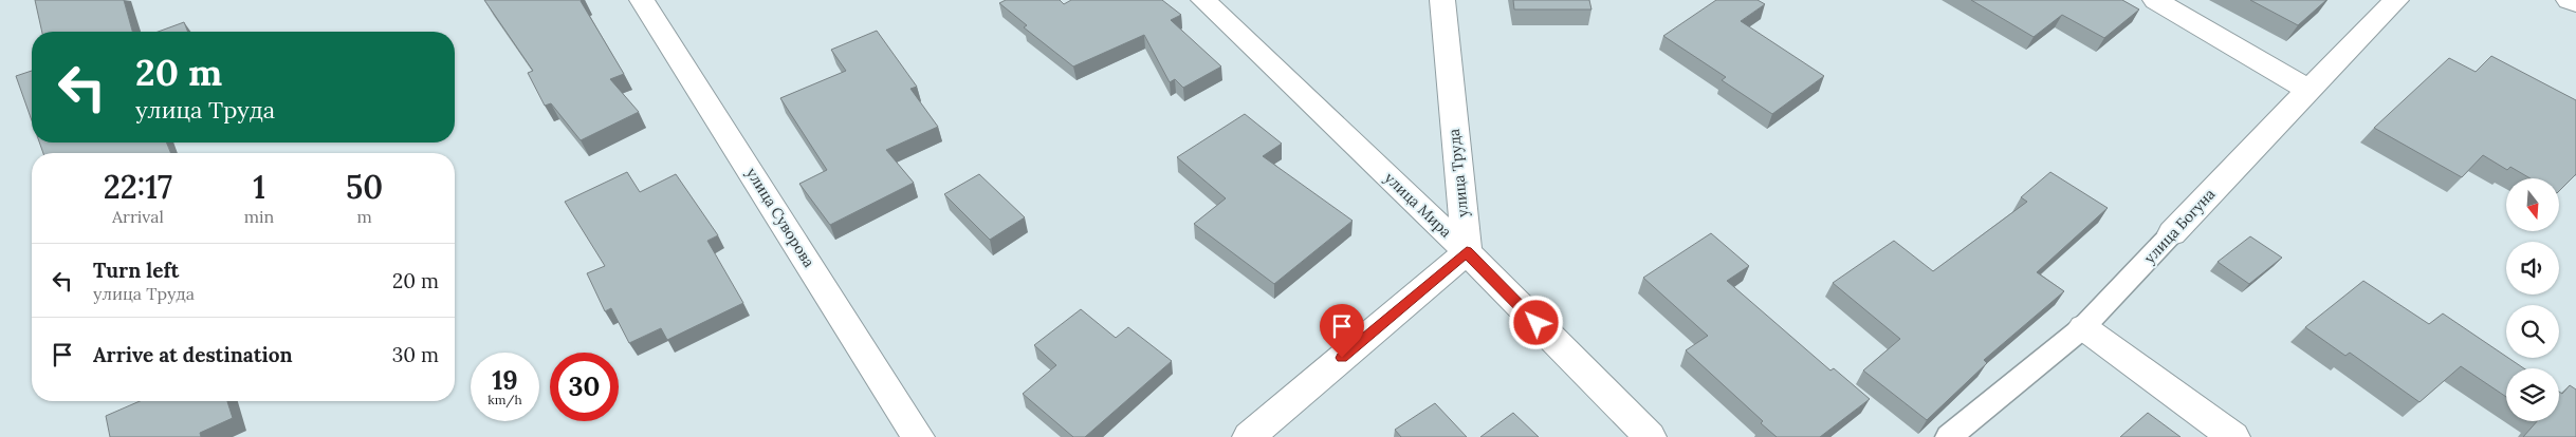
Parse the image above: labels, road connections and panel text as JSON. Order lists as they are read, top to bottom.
{
  "streets": {
    "street": [
      "улица Труда",
      "улица Мира",
      "улица Суворова",
      "улица Богуна"
    ]
  },
  "crossings": [
    ["улица Труда", "улица Мира"]
  ],
  "north": "bottom",
  "page": {
    "turn": ["20 m", "улица Труда"],
    "eta": [
      "22:17",
      "Arrival",
      "1",
      "min",
      "50",
      "m"
    ],
    "list": [
      {
        "name": "Turn left",
        "note": "улица Труда",
        "value": "20 m"
      },
      {
        "name": "Arrive at destination",
        "value": "30 m"
      }
    ],
    "speed": "19 km/h",
    "limit": "30"
  }
}
